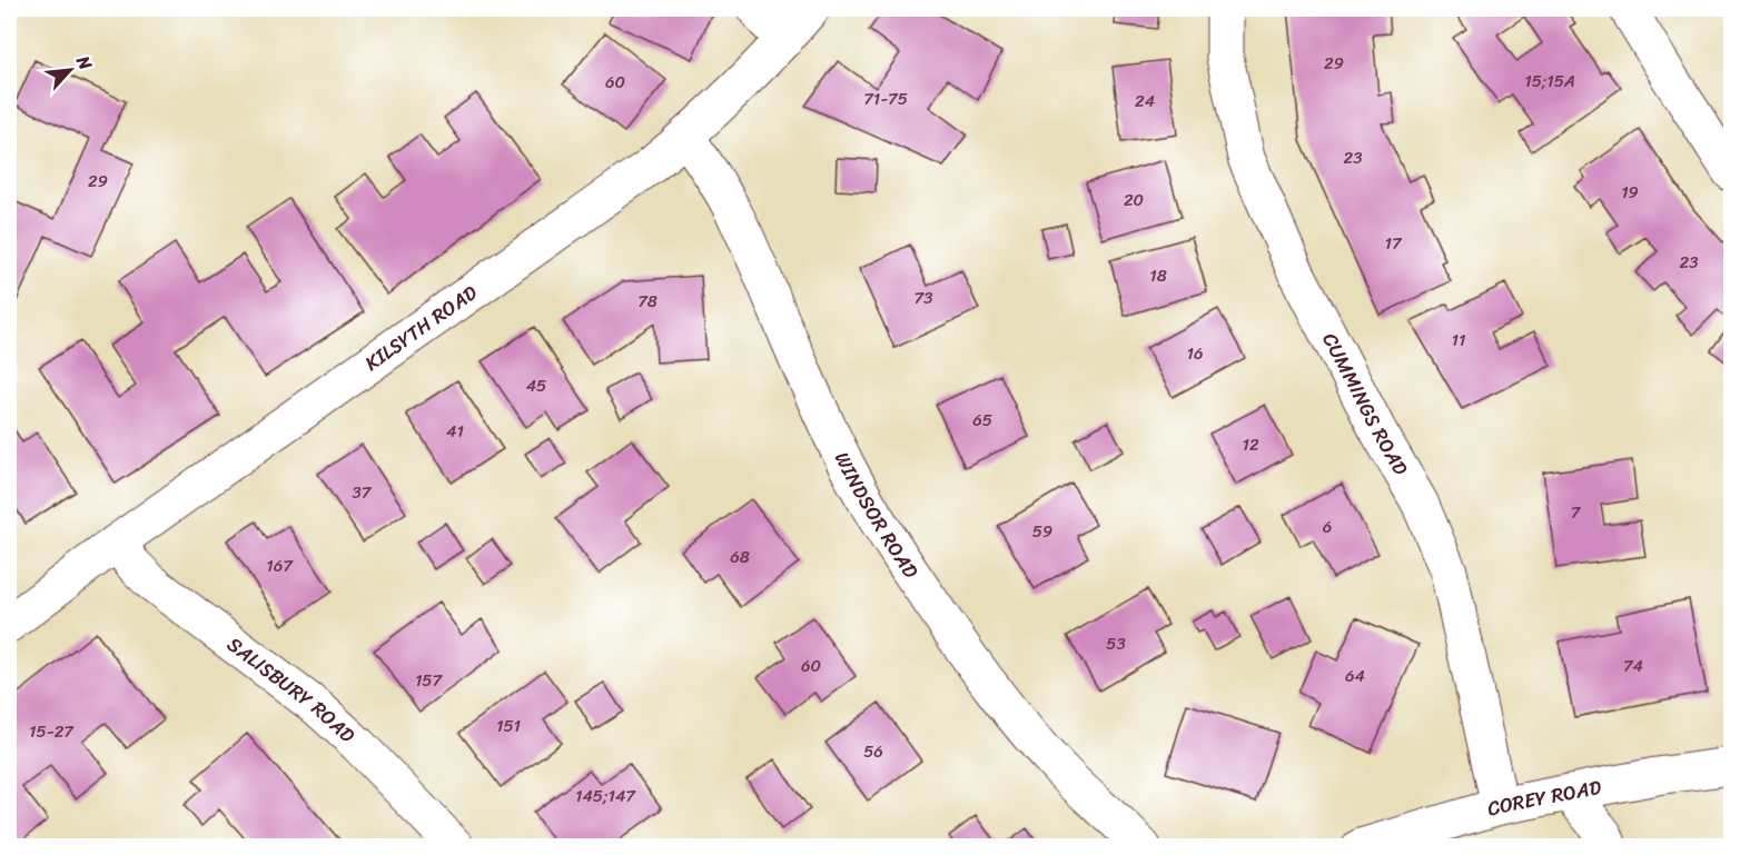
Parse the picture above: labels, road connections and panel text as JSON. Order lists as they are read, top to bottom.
{
  "streets": {
    "street": [
      "KILSYTH ROAD",
      "CUMMINGS ROAD",
      "WINDSOR ROAD",
      "SALISBURY ROAD",
      "COREY ROAD"
    ]
  },
  "crossings": [
    ["KILSYTH ROAD", "WINDSOR ROAD"],
    ["KILSYTH ROAD", "SALISBURY ROAD"],
    ["CUMMINGS ROAD", "COREY ROAD"]
  ],
  "house_numbers": [
    "29",
    "15;15A",
    "60",
    "71-75",
    "24",
    "23",
    "29",
    "19",
    "20",
    "17",
    "23",
    "18",
    "73",
    "78",
    "11",
    "16",
    "45",
    "65",
    "41",
    "12",
    "37",
    "7",
    "6",
    "59",
    "68",
    "167",
    "53",
    "60",
    "74",
    "64",
    "157",
    "151",
    "15-27",
    "56",
    "145;147"
  ],
  "north": "top right"
}
